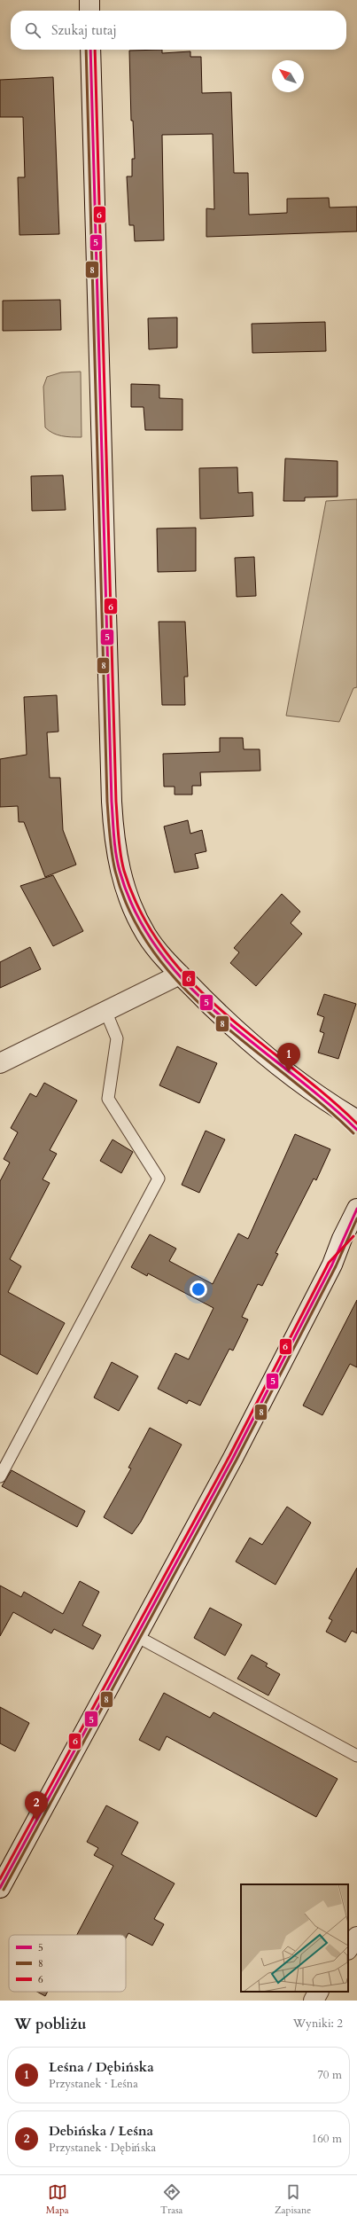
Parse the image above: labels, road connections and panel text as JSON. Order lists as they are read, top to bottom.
{
  "lines": ["transit line 5", "transit line 8", "transit line 6"],
  "legend": ["5", "8", "6"],
  "north": "top left",
  "page": {
    "search": "Szukaj tutaj",
    "pins": ["1", "2"],
    "heading": ["W pobliżu", "Wyniki: 2"],
    "list": [
      {
        "mark": "1",
        "name": "Leśna / Dębińska",
        "note": "Przystanek · Leśna",
        "value": "70 m"
      },
      {
        "mark": "2",
        "name": "Debińska / Leśna",
        "note": "Przystanek · Dębińska",
        "value": "160 m"
      }
    ],
    "nav": ["Mapa", "Trasa", "Zapisane"]
  }
}
